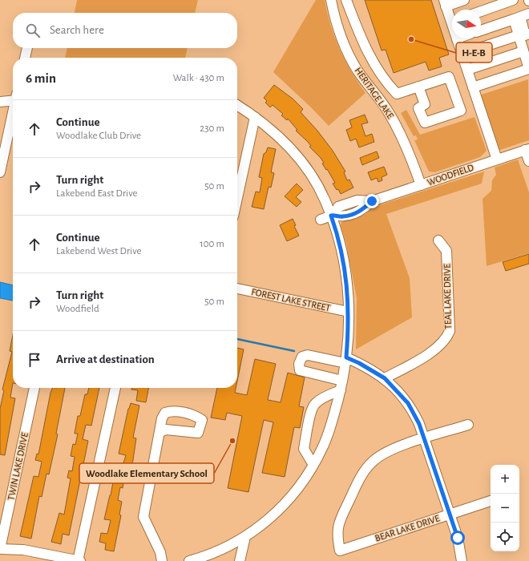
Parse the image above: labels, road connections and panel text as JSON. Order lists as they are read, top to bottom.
{
  "streets": {
    "street": [
      "HERITAGE LAKE",
      "WOODFIELD",
      "TEAL LAKE DRIVE",
      "FOREST LAKE STREET",
      "TWIN LAKE DRIVE",
      "BEAR LAKE DRIVE"
    ]
  },
  "crossings": [
    ["HERITAGE LAKE", "WOODFIELD"]
  ],
  "places": ["H-E-B", "Woodlake Elementary School"],
  "north": "right",
  "page": {
    "search": "Search here",
    "heading": ["6 min", "Walk · 430 m"],
    "list": [
      ["Continue", "Woodlake Club Drive", "230 m"],
      ["Turn right", "Lakebend East Drive", "50 m"],
      ["Continue", "Lakebend West Drive", "100 m"],
      ["Turn right", "Woodfield", "50 m"],
      "Arrive at destination"
    ],
    "map_buttons": ["+", "−"]
  }
}
